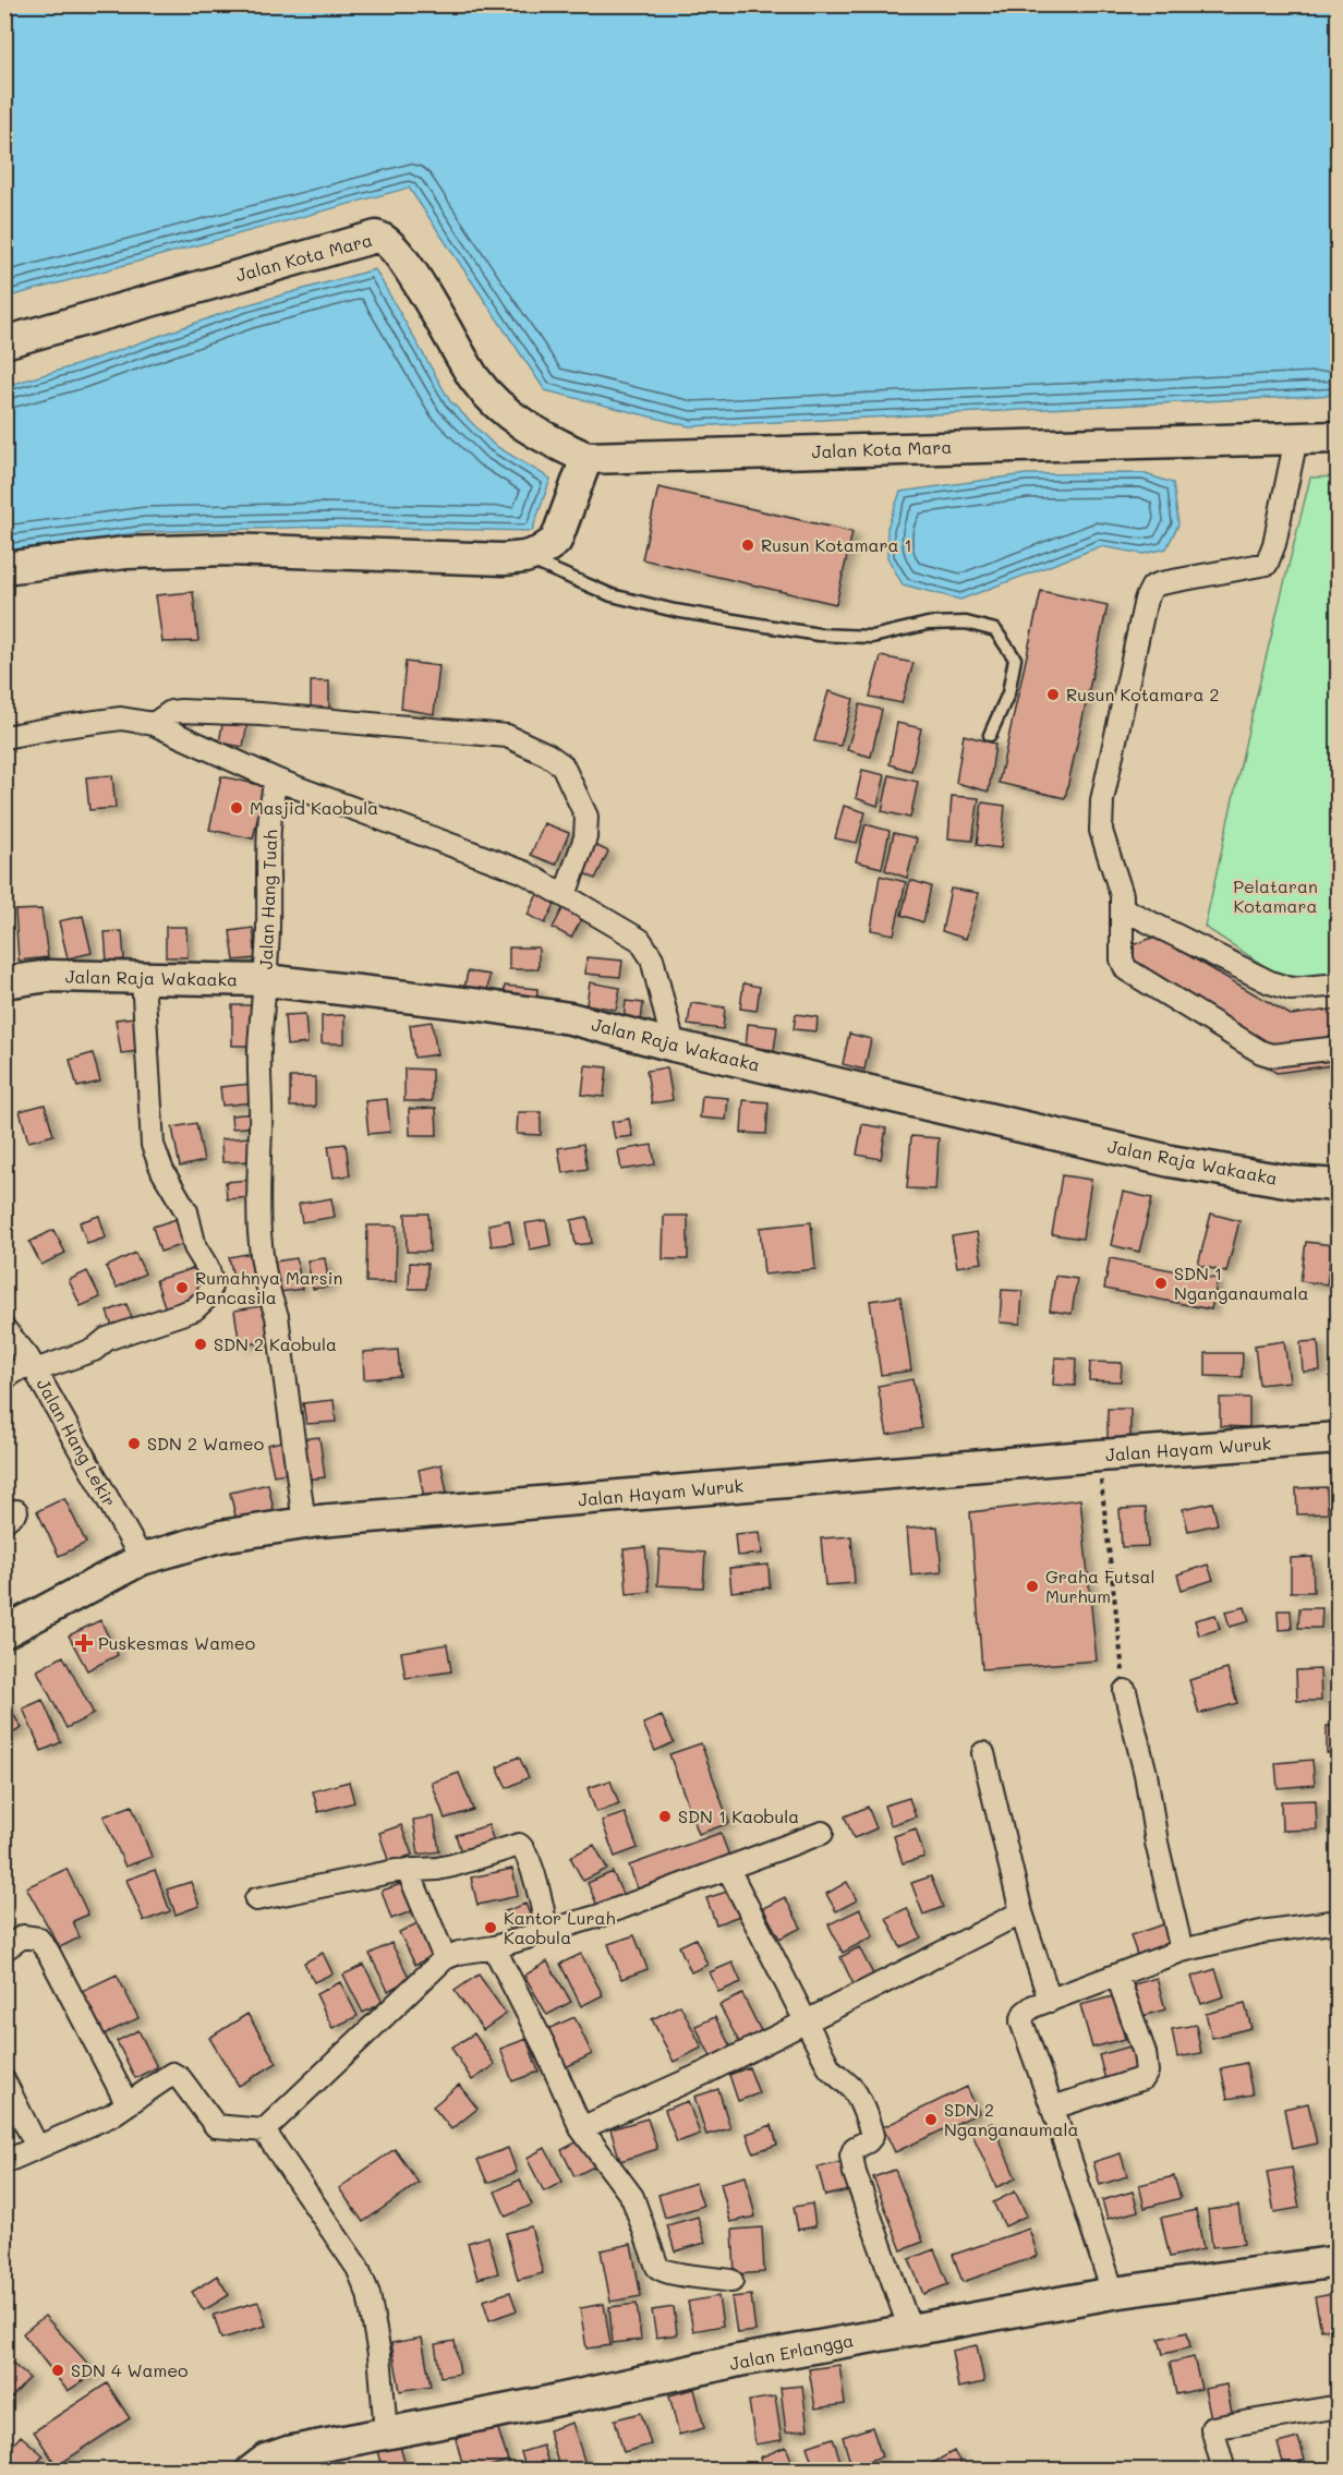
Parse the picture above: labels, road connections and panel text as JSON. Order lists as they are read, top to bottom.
{
  "streets": {
    "street": [
      "Jalan Kota Mara",
      "Jalan Hang Tuah",
      "Jalan Raja Wakaaka",
      "Jalan Hang Lekir",
      "Jalan Hayam Wuruk",
      "Jalan Erlangga"
    ]
  },
  "crossings": [
    ["Jalan Hang Tuah", "Jalan Raja Wakaaka"],
    ["Jalan Hang Tuah", "Jalan Hayam Wuruk"],
    ["Jalan Hang Lekir", "Jalan Hayam Wuruk"]
  ],
  "parks": ["Pelataran Kotamara"],
  "places": {
    "other": [
      "Rusun Kotamara 1",
      "Rusun Kotamara 2",
      "Masjid Kaobula",
      "SDN 1 Nganganaumala",
      "Rumahnya Marsin Pancasila",
      "SDN 2 Kaobula",
      "SDN 2 Wameo",
      "Graha Futsal Murhum",
      "SDN 1 Kaobula",
      "Kantor Lurah Kaobula",
      "SDN 2 Nganganaumala",
      "SDN 4 Wameo"
    ],
    "health": ["Puskesmas Wameo"]
  }
}
